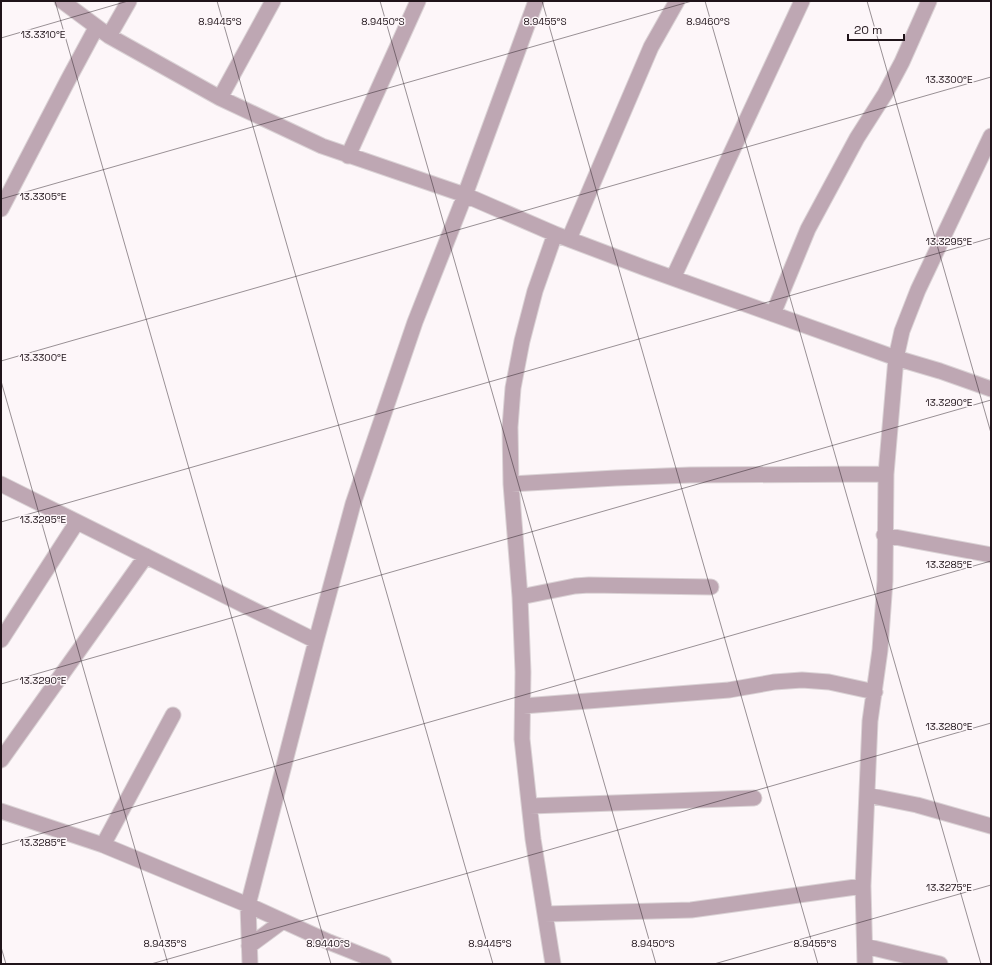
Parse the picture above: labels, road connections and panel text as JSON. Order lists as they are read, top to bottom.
{
  "scale_bar": "20 m",
  "coordinates": [
    "8.9445°S",
    "8.9450°S",
    "8.9455°S",
    "8.9460°S",
    "13.3310°E",
    "13.3300°E",
    "13.3305°E",
    "13.3295°E",
    "13.3290°E",
    "13.3285°E",
    "13.3280°E",
    "13.3275°E",
    "8.9435°S",
    "8.9440°S"
  ]
}
